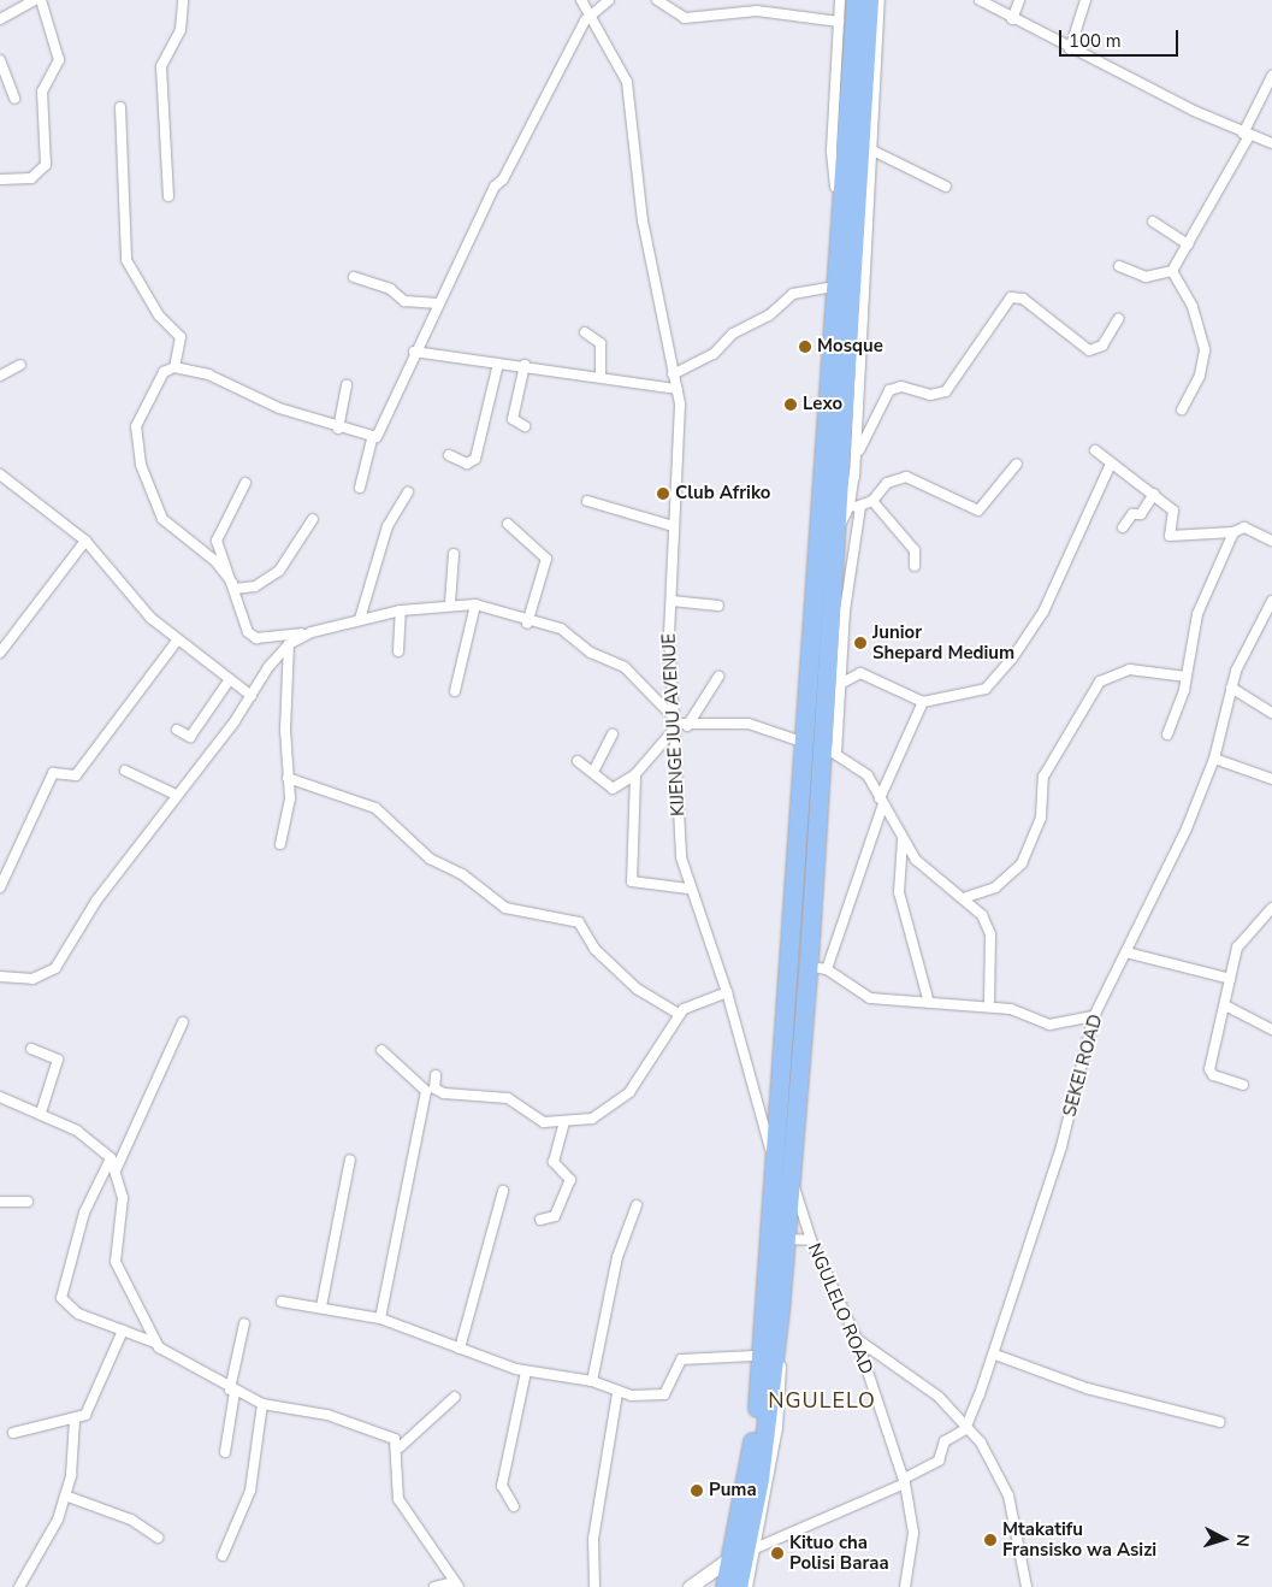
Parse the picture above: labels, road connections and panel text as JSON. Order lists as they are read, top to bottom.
{
  "streets": {
    "street": ["KIJENGE JUU AVENUE", "SEKEI ROAD", "NGULELO ROAD"]
  },
  "crossings": [
    ["KIJENGE JUU AVENUE", "NGULELO ROAD"],
    ["SEKEI ROAD", "NGULELO ROAD"]
  ],
  "districts": ["NGULELO"],
  "places": [
    "Mosque",
    "Lexo",
    "Club Afriko",
    "Junior Shepard Medium",
    "Puma",
    "Mtakatifu Fransisko wa Asizi",
    "Kituo cha Polisi Baraa"
  ],
  "scale_bar": "100 m",
  "north": "right"
}
